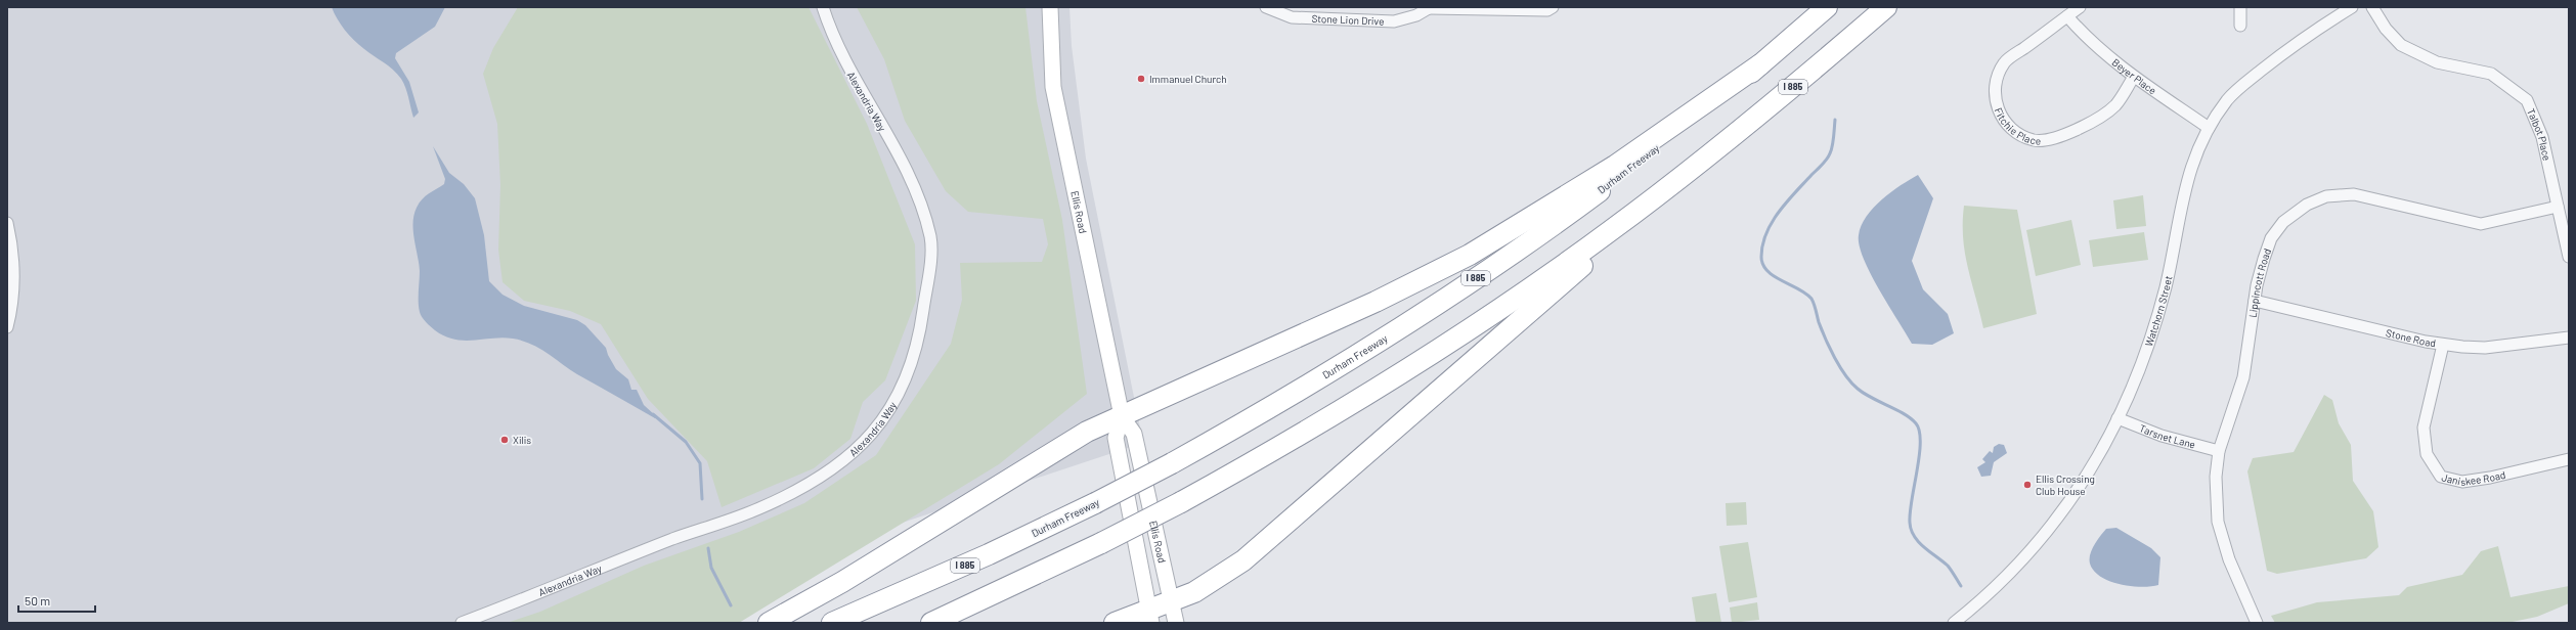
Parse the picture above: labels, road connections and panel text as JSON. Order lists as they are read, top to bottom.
{
  "streets": {
    "highway": ["I 885", "Durham Freeway"],
    "main road": ["Ellis Road"],
    "street": [
      "Stone Lion Drive",
      "Beyer Place",
      "Alexandria Way",
      "Fitchie Place",
      "Talbot Place",
      "Lippincott Road",
      "Watchorn Street",
      "Stone Road",
      "Tarsnet Lane",
      "Janiskee Road"
    ]
  },
  "crossings": [
    ["Beyer Place", "Fitchie Place"],
    ["Beyer Place", "Watchorn Street"],
    ["Talbot Place", "Lippincott Road"],
    ["Lippincott Road", "Stone Road"],
    ["Lippincott Road", "Tarsnet Lane"],
    ["Watchorn Street", "Tarsnet Lane"],
    ["Stone Road", "Janiskee Road"]
  ],
  "places": ["Immanuel Church", "Xilis", "Ellis Crossing Club House"],
  "scale_bar": "50 m"
}
